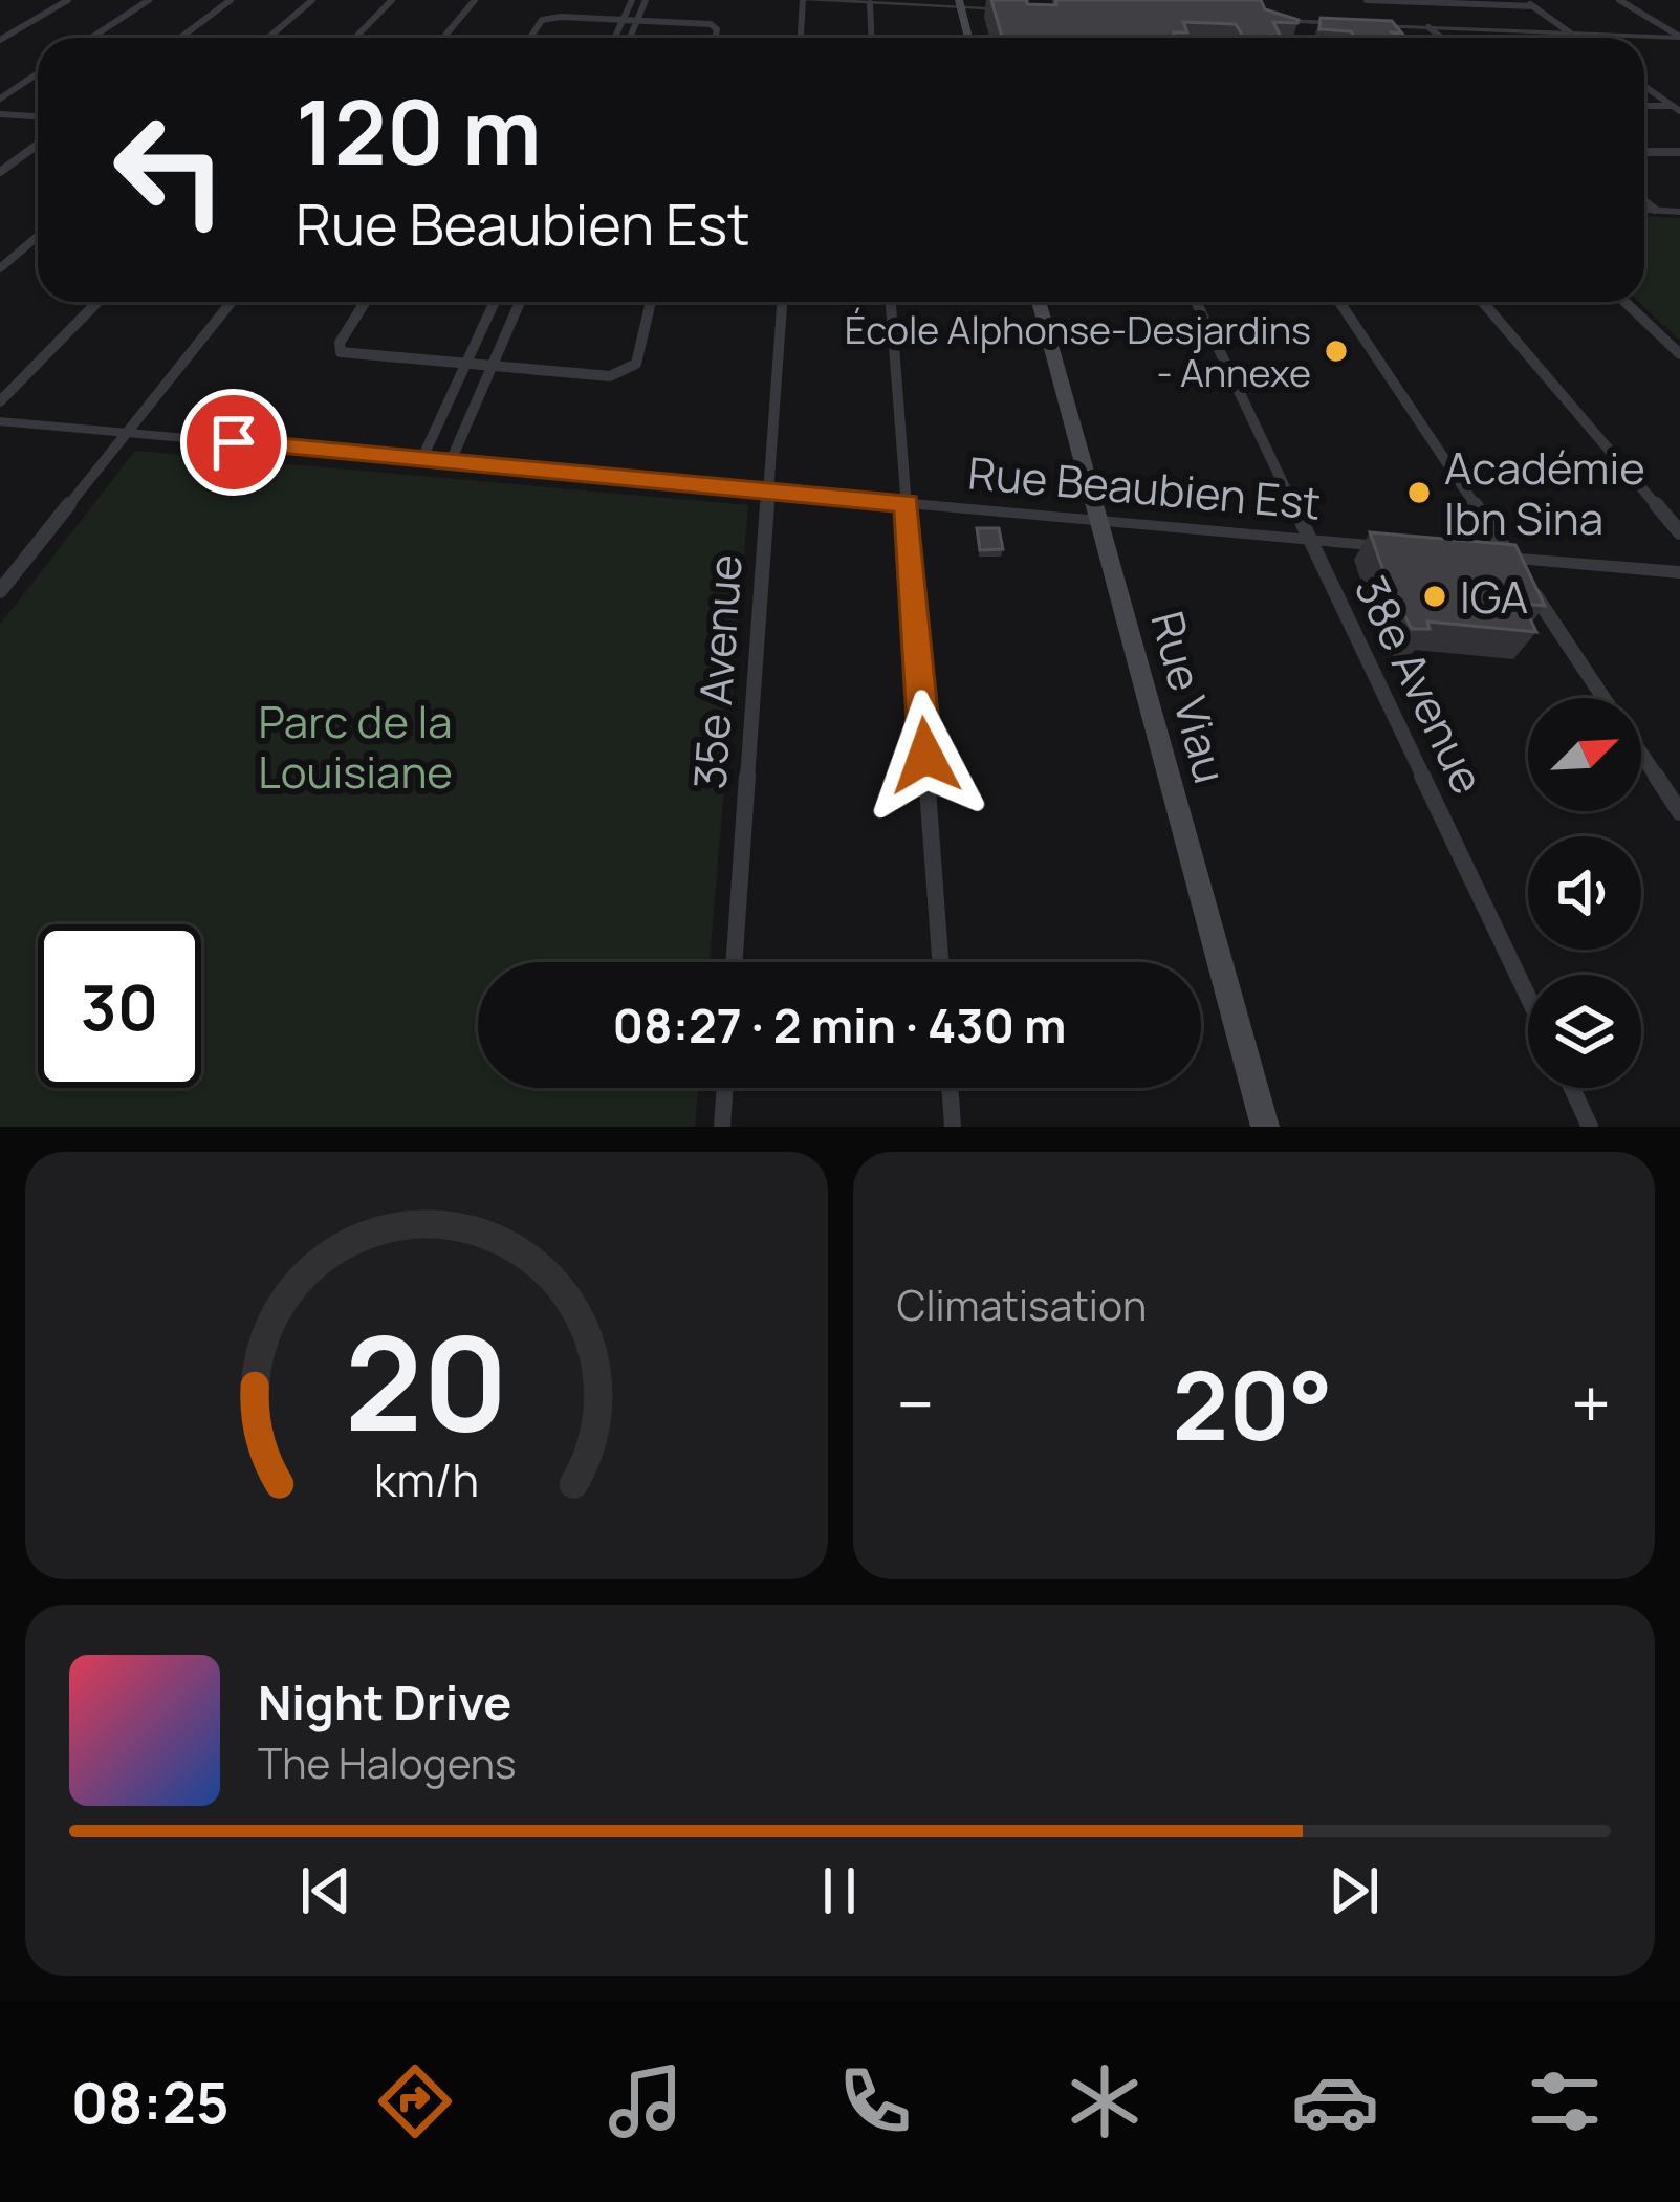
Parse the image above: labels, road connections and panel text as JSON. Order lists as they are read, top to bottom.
{
  "streets": {
    "main road": ["Rue Viau"],
    "street": ["Rue Beaubien Est", "35e Avenue", "38e Avenue"]
  },
  "crossings": [
    ["Rue Beaubien Est", "35e Avenue"],
    ["Rue Beaubien Est", "38e Avenue"],
    ["Rue Beaubien Est", "Rue Viau"]
  ],
  "parks": ["Parc de la Louisiane"],
  "places": ["École Alphonse-Desjardins - Annexe", "Académie Ibn Sina", "IGA"],
  "north": "top right",
  "page": {
    "turn": ["120 m", "Rue Beaubien Est"],
    "limit": "30",
    "trip": "08:27 · 2 min · 430 m",
    "tile": "Climatisation",
    "heat": ["−", "20°", "+"],
    "song": ["Night Drive", "The Halogens"],
    "tabs": "08:25",
    "gauge": ["20", "km/h"]
  }
}
